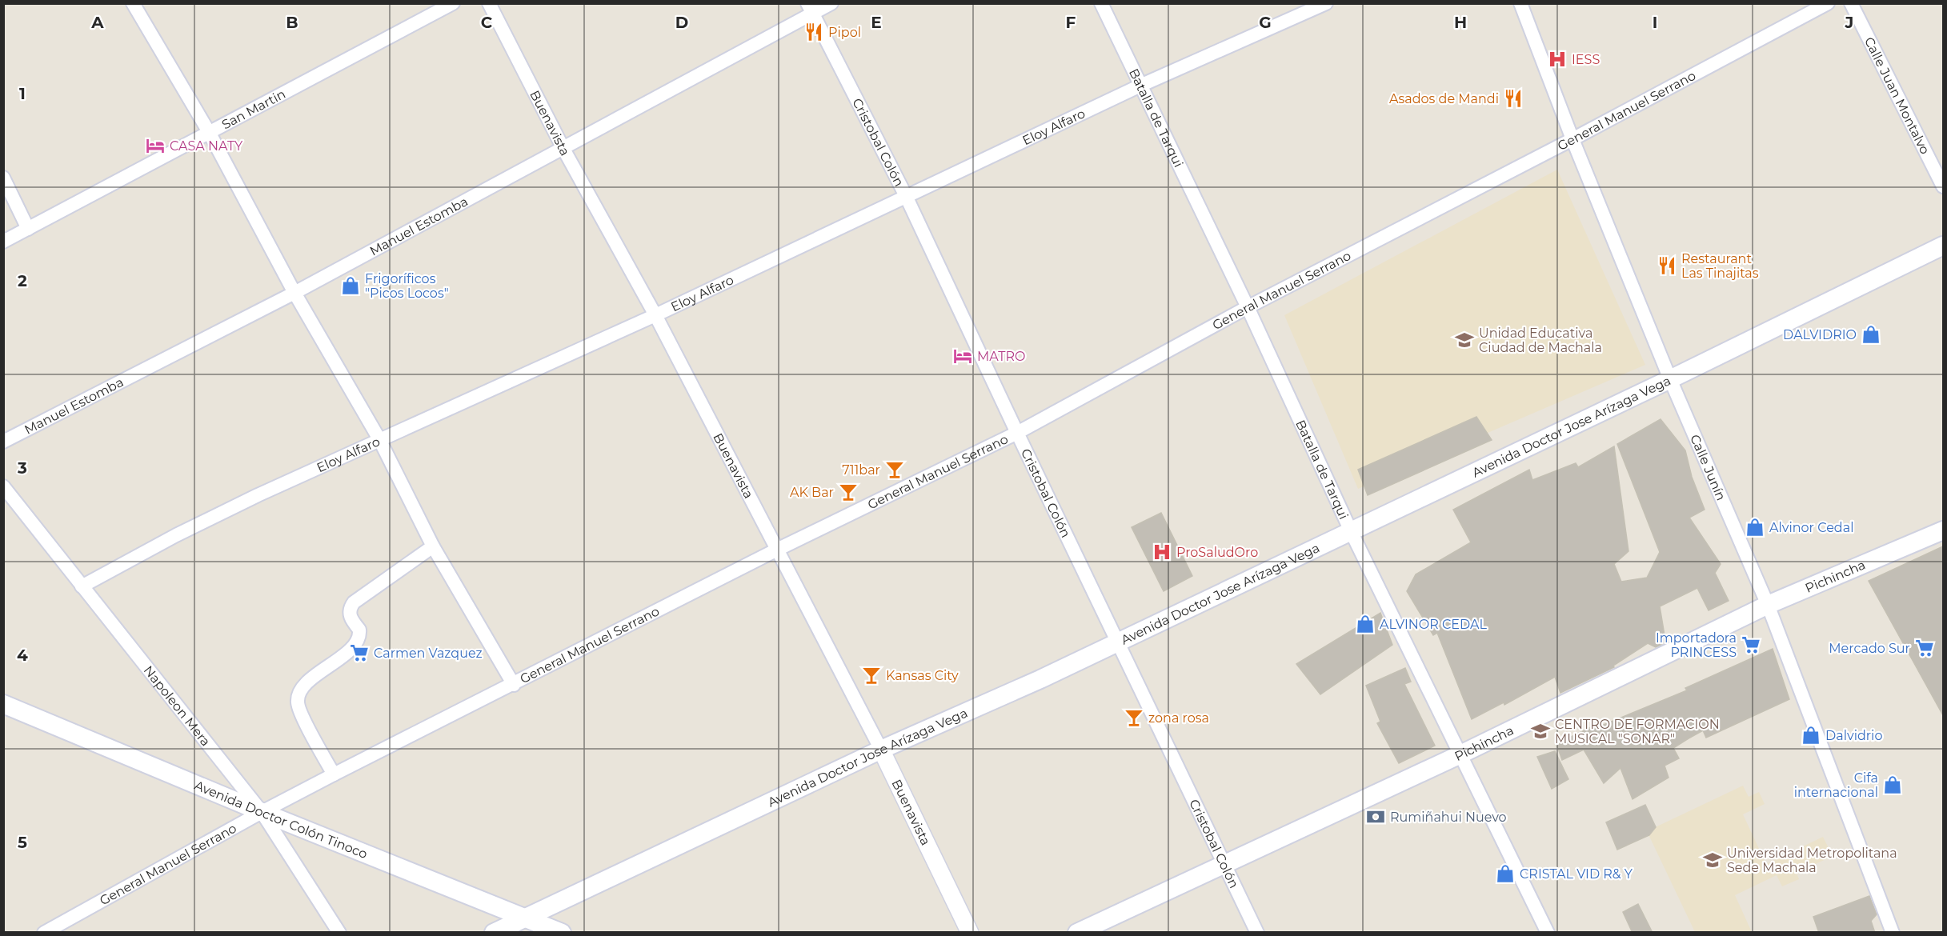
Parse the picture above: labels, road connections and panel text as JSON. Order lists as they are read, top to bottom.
{
  "streets": {
    "main road": ["Avenida Doctor Jose Arízaga Vega", "Pichincha", "Avenida Doctor Colón Tinoco"],
    "street": [
      "Calle Juan Montalvo",
      "San Martin",
      "General Manuel Serrano",
      "Batalla de Tarqui",
      "Buenavista",
      "Eloy Alfaro",
      "Cristobal Colón",
      "Manuel Estomba",
      "Calle Junín",
      "Napoleon Mera"
    ]
  },
  "crossings": [
    ["General Manuel Serrano", "Batalla de Tarqui"],
    ["General Manuel Serrano", "Buenavista"],
    ["General Manuel Serrano", "Cristobal Colón"],
    ["General Manuel Serrano", "Calle Junín"],
    ["General Manuel Serrano", "Napoleon Mera"],
    ["General Manuel Serrano", "Avenida Doctor Colón Tinoco"],
    ["Batalla de Tarqui", "Eloy Alfaro"],
    ["Batalla de Tarqui", "Avenida Doctor Jose Arízaga Vega"],
    ["Batalla de Tarqui", "Pichincha"],
    ["Buenavista", "Eloy Alfaro"],
    ["Buenavista", "Manuel Estomba"],
    ["Buenavista", "Avenida Doctor Jose Arízaga Vega"],
    ["Eloy Alfaro", "Cristobal Colón"],
    ["Eloy Alfaro", "Napoleon Mera"],
    ["Cristobal Colón", "Manuel Estomba"],
    ["Cristobal Colón", "Avenida Doctor Jose Arízaga Vega"],
    ["Cristobal Colón", "Pichincha"],
    ["Avenida Doctor Jose Arízaga Vega", "Calle Junín"],
    ["Avenida Doctor Jose Arízaga Vega", "Avenida Doctor Colón Tinoco"],
    ["Calle Junín", "Pichincha"],
    ["Napoleon Mera", "Avenida Doctor Colón Tinoco"]
  ],
  "places": {
    "restaurant": ["Pipol", "Asados de Mandi", "Restaurant Las Tinajitas"],
    "hospital": ["IESS", "ProSaludOro"],
    "hotel": ["CASA NATY", "MATRO"],
    "shop": [
      "Frigoríficos \"Picos Locos\"",
      "DALVIDRIO",
      "Alvinor Cedal",
      "ALVINOR CEDAL",
      "Dalvidrio",
      "Cifa internacional",
      "CRISTAL VID R& Y"
    ],
    "school or university": ["Unidad Educativa Ciudad de Machala", "CENTRO DE FORMACION MUSICAL \"SONAR\"", "Universidad Metropolitana Sede Machala"],
    "bar": [
      "711bar",
      "AK Bar",
      "Kansas City",
      "zona rosa"
    ],
    "supermarket": ["Importadora PRINCESS", "Mercado Sur", "Carmen Vazquez"],
    "bank": ["Rumiñahui Nuevo"]
  },
  "grid": {
    "columns": [
      "A",
      "B",
      "C",
      "D",
      "E",
      "F",
      "G",
      "H",
      "I",
      "J"
    ],
    "rows": [
      "1",
      "2",
      "3",
      "4",
      "5"
    ]
  }
}
